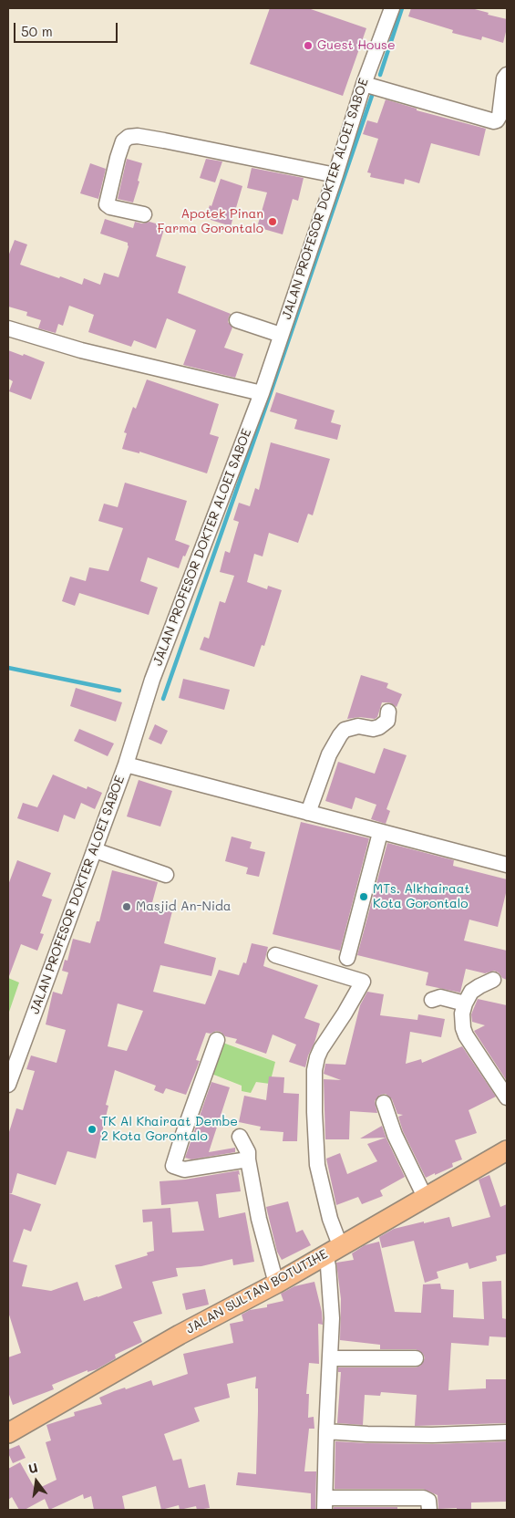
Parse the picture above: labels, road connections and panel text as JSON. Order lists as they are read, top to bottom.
{
  "streets": {
    "main road": ["JALAN SULTAN BOTUTIHE"],
    "street": ["JALAN PROFESOR DOKTER ALOEI SABOE"]
  },
  "places": [
    "Guest House",
    "Apotek Pinan Farma Gorontalo",
    "MTs. Alkhairaat Kota Gorontalo",
    "Masjid An-Nida",
    "TK Al Khairaat Dembe 2 Kota Gorontalo"
  ],
  "scale_bar": "50 m",
  "north": "top"
}
